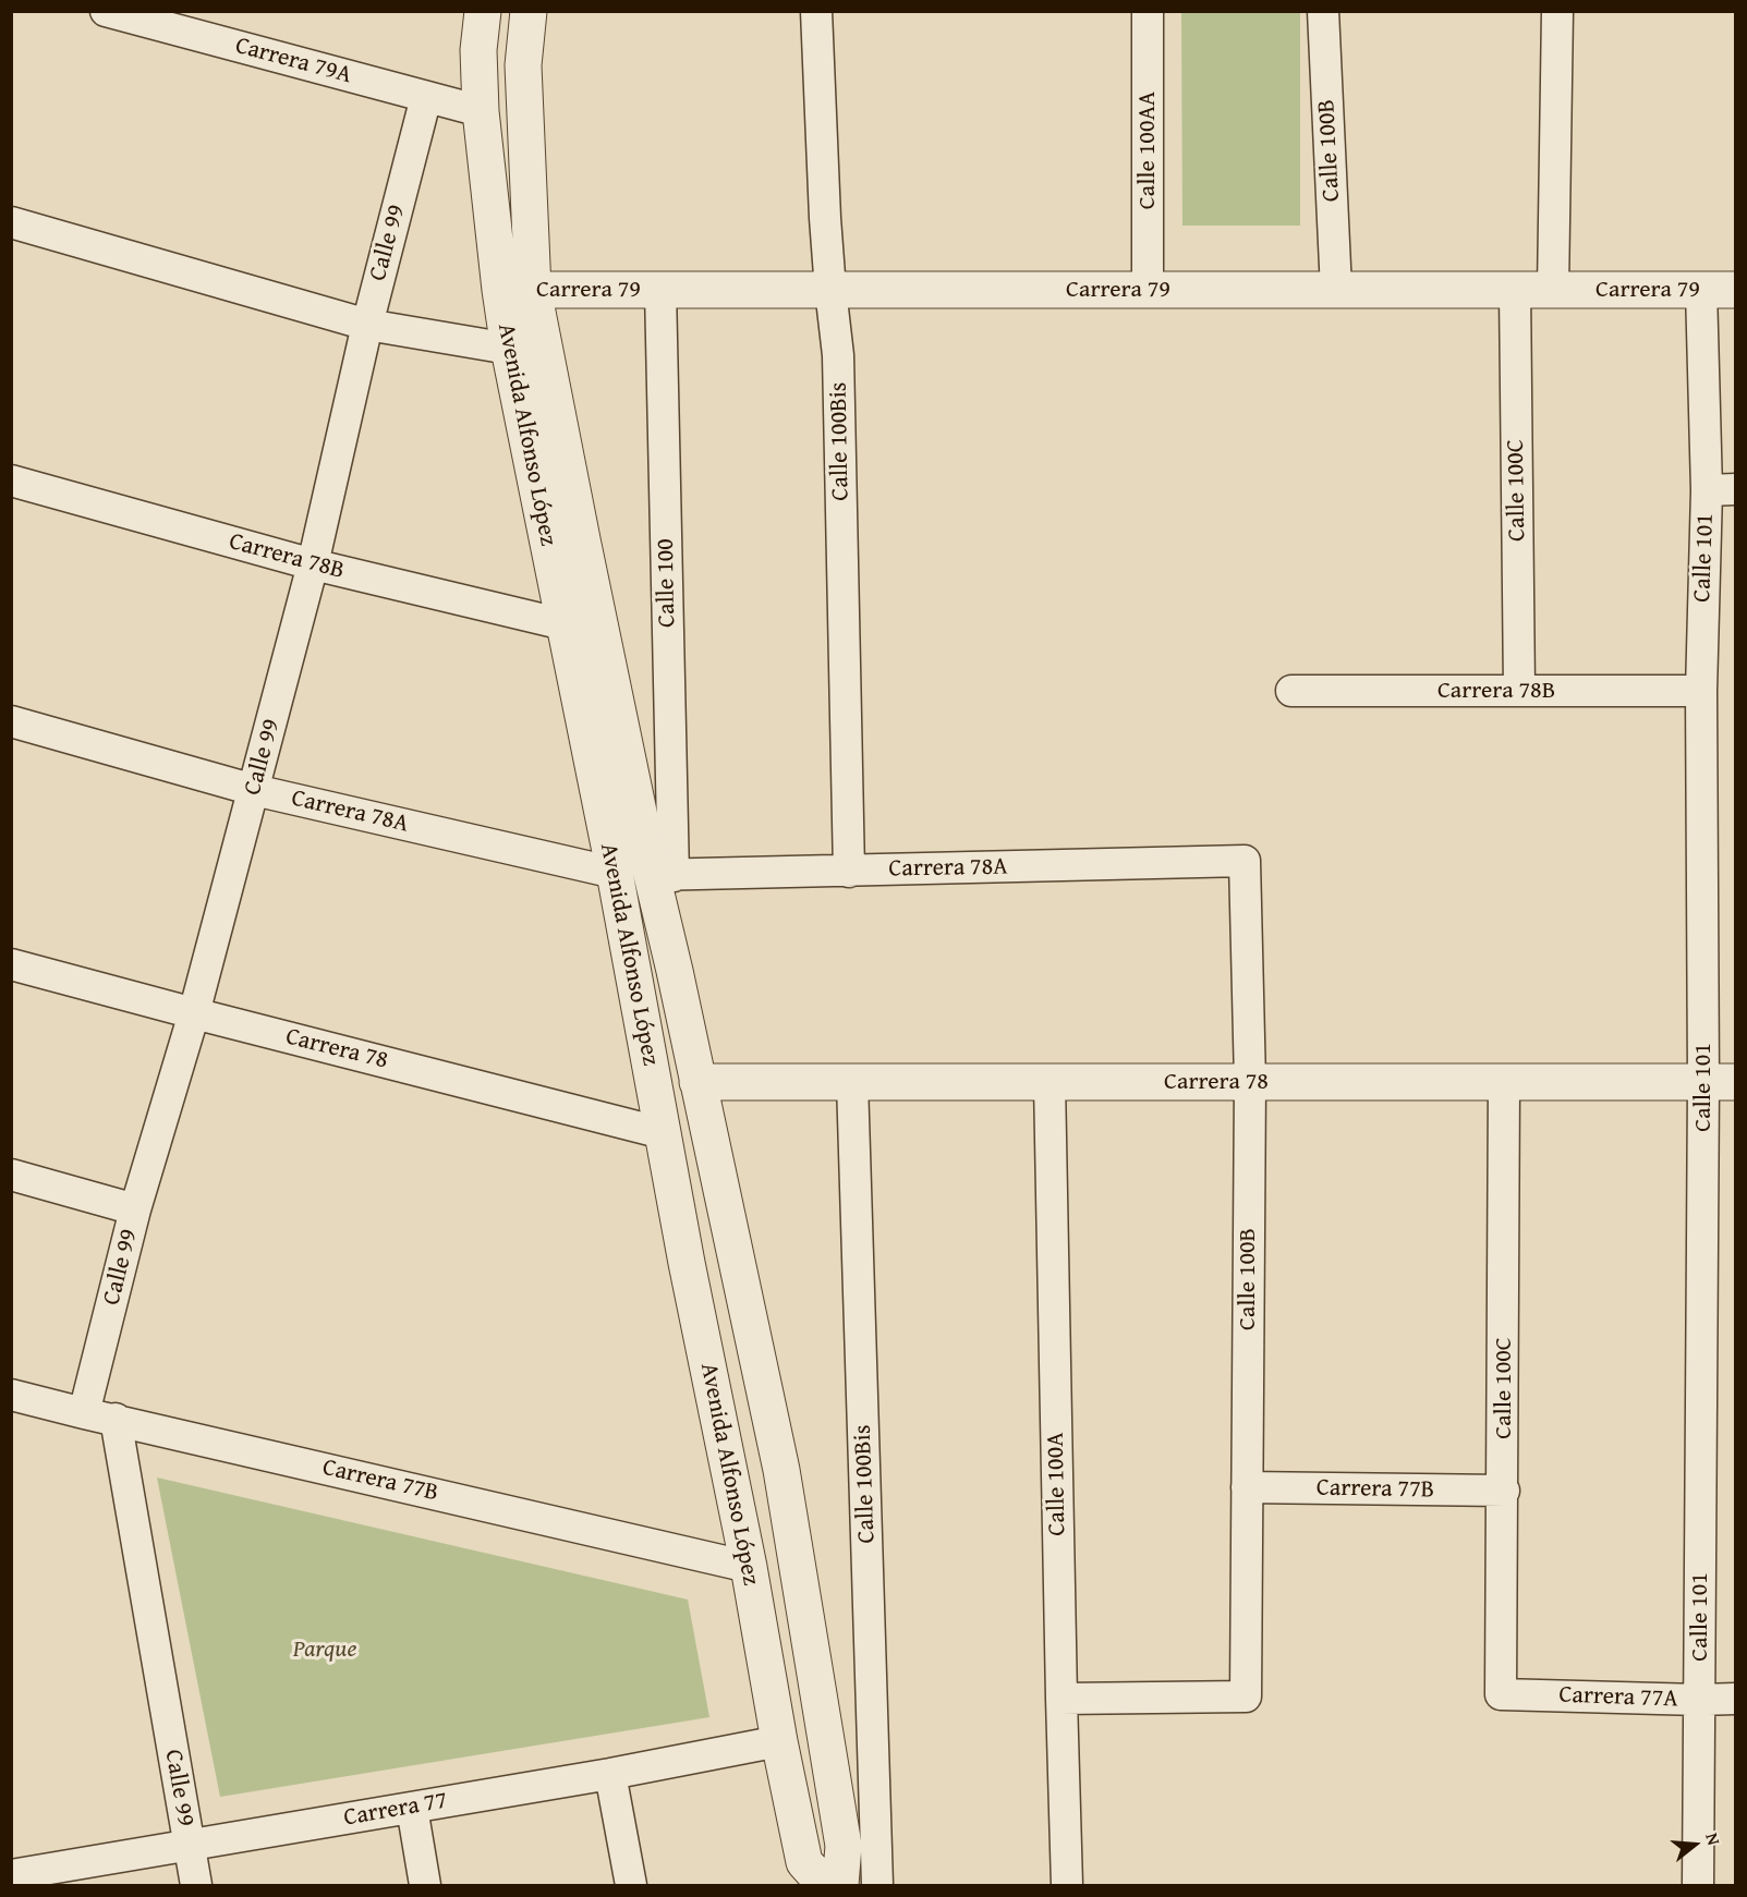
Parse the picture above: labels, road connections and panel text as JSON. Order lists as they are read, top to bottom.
{
  "streets": {
    "street": [
      "Carrera 79A",
      "Calle 100AA",
      "Calle 100B",
      "Calle 99",
      "Carrera 79",
      "Avenida Alfonso López",
      "Calle 100Bis",
      "Calle 100C",
      "Carrera 78B",
      "Calle 101",
      "Calle 100",
      "Carrera 78A",
      "Carrera 78",
      "Carrera 77B",
      "Calle 100A",
      "Carrera 77A",
      "Carrera 77"
    ]
  },
  "crossings": [
    ["Carrera 79A", "Calle 99"],
    ["Carrera 79A", "Avenida Alfonso López"],
    ["Calle 100AA", "Carrera 79"],
    ["Calle 100B", "Carrera 79"],
    ["Calle 100B", "Carrera 78A"],
    ["Calle 100B", "Carrera 78"],
    ["Calle 100B", "Carrera 77B"],
    ["Calle 100B", "Calle 100A"],
    ["Calle 99", "Carrera 78B"],
    ["Calle 99", "Carrera 78A"],
    ["Calle 99", "Carrera 78"],
    ["Calle 99", "Carrera 77B"],
    ["Calle 99", "Carrera 77"],
    ["Carrera 79", "Avenida Alfonso López"],
    ["Carrera 79", "Calle 100Bis"],
    ["Carrera 79", "Calle 100C"],
    ["Carrera 79", "Calle 101"],
    ["Carrera 79", "Calle 100"],
    ["Avenida Alfonso López", "Carrera 78B"],
    ["Avenida Alfonso López", "Calle 100"],
    ["Avenida Alfonso López", "Carrera 78A"],
    ["Avenida Alfonso López", "Carrera 78"],
    ["Avenida Alfonso López", "Carrera 77B"],
    ["Avenida Alfonso López", "Carrera 77"],
    ["Calle 100Bis", "Carrera 78A"],
    ["Calle 100Bis", "Carrera 78"],
    ["Calle 100C", "Carrera 78B"],
    ["Calle 100C", "Carrera 78"],
    ["Calle 100C", "Carrera 77B"],
    ["Calle 100C", "Carrera 77A"],
    ["Carrera 78B", "Calle 101"],
    ["Calle 101", "Carrera 78"],
    ["Calle 101", "Carrera 77A"],
    ["Calle 100", "Carrera 78A"],
    ["Carrera 78", "Calle 100A"]
  ],
  "parks": ["Parque"],
  "north": "right"
}
